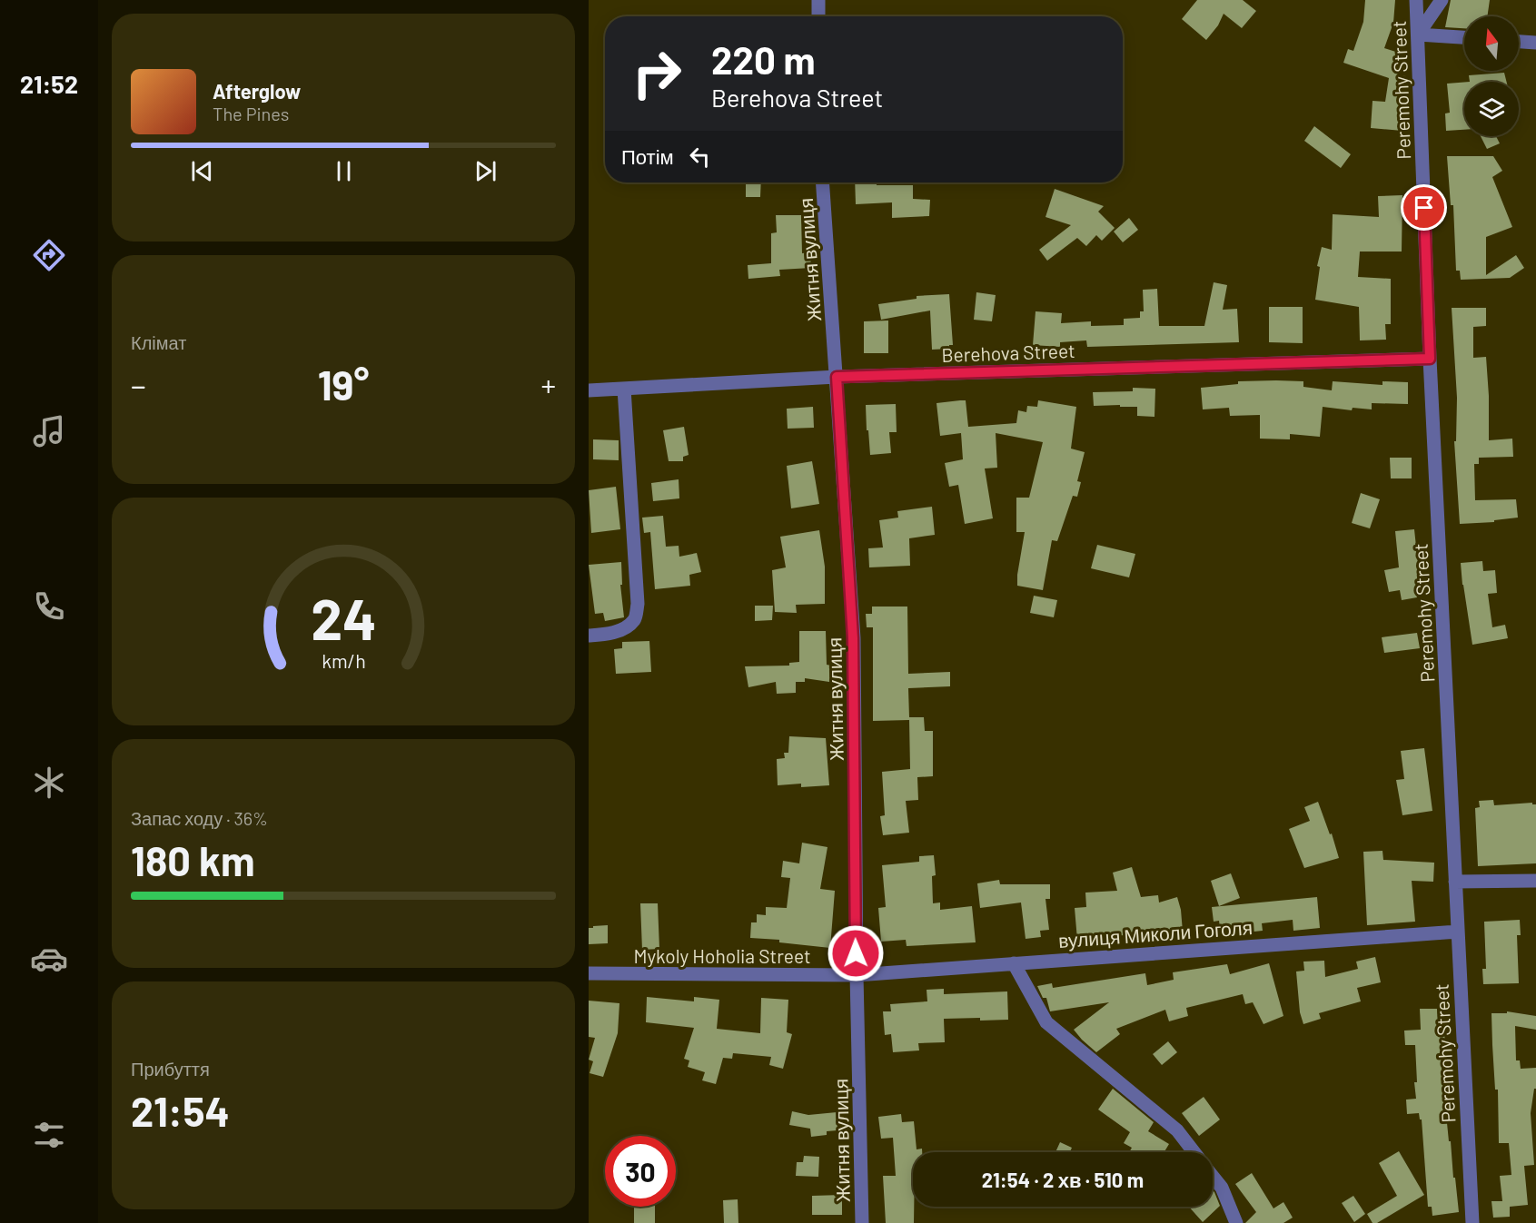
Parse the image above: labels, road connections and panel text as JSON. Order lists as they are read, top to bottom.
{
  "streets": {
    "street": [
      "Peremohy Street",
      "Житня вулиця",
      "Berehova Street",
      "вулиця Миколи Гоголя",
      "Mykoly Hoholia Street"
    ]
  },
  "crossings": [
    ["Peremohy Street", "Berehova Street"],
    ["Peremohy Street", "вулиця Миколи Гоголя"],
    ["Житня вулиця", "Berehova Street"],
    ["Житня вулиця", "вулиця Миколи Гоголя"],
    ["Житня вулиця", "Mykoly Hoholia Street"],
    ["вулиця Миколи Гоголя", "Mykoly Hoholia Street"]
  ],
  "north": "top",
  "page": {
    "tabs": "21:52",
    "turn": ["220 m", "Berehova Street"],
    "song": ["Afterglow", "The Pines"],
    "then": "Потім",
    "tile": [
      "Клімат",
      ["Запас ходу · 36%", "180 km"],
      ["Прибуття", "21:54"]
    ],
    "heat": ["−", "19°", "+"],
    "limit": "30",
    "trip": "21:54 · 2 хв · 510 m",
    "gauge": ["24", "km/h"]
  }
}
